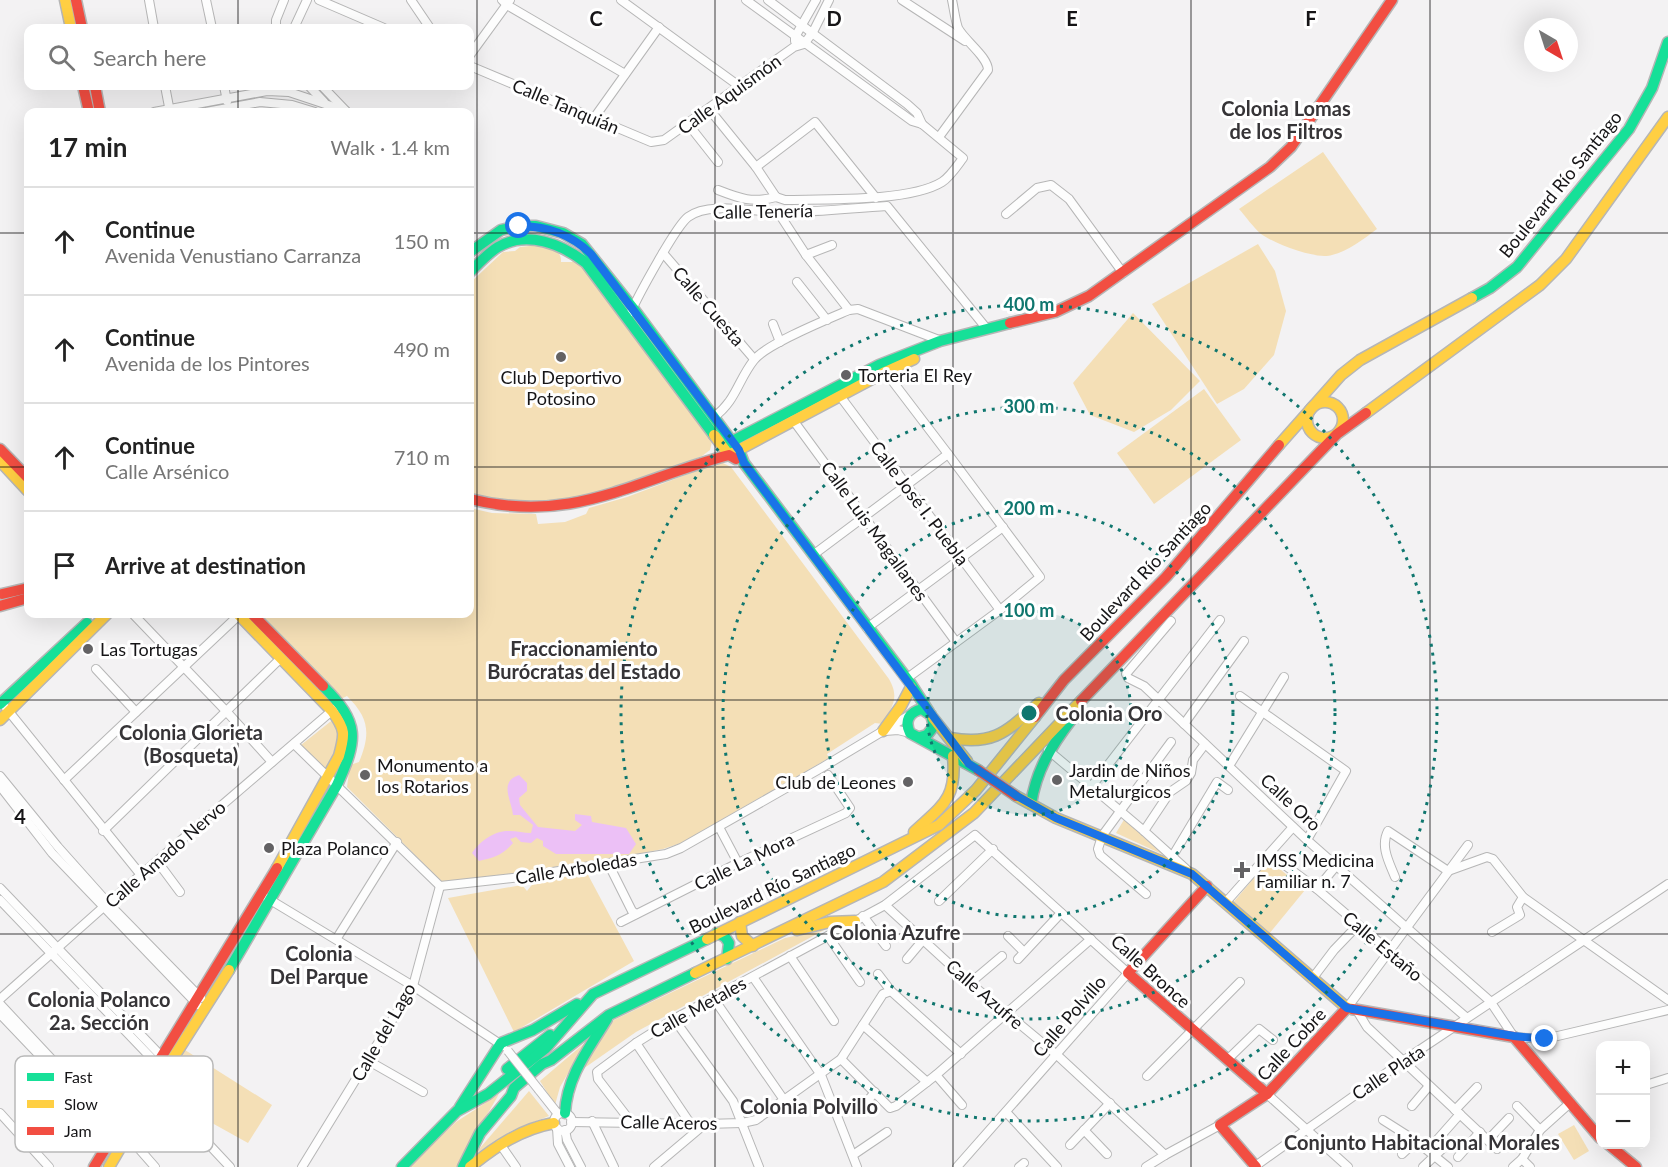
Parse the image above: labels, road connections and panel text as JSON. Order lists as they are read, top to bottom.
{
  "streets": {
    "main road": [
      "Boulevard Río Santiago",
      "Calle Oro",
      "Calle Bronce",
      "Calle Polvillo",
      "Calle Cobre"
    ],
    "street": [
      "Calle Aquismón",
      "Calle Tanquián",
      "Calle Tenería",
      "Calle Cuesta",
      "Calle José I. Puebla",
      "Calle Luis Magallanes",
      "Calle Amado Nervo",
      "Calle La Mora",
      "Calle Arboledas",
      "Calle Estaño",
      "Calle Azufre",
      "Calle Metales",
      "Calle del Lago",
      "Calle Plata",
      "Calle Aceros"
    ]
  },
  "crossings": [
    ["Calle Aquismón", "Calle Tanquián"],
    ["Calle Tenería", "Calle Cuesta"],
    ["Calle Oro", "Calle Cobre"],
    ["Calle Oro", "Calle Plata"],
    ["Calle Arboledas", "Calle del Lago"],
    ["Calle Estaño", "Calle Cobre"],
    ["Calle Estaño", "Calle Plata"],
    ["Calle Bronce", "Calle Azufre"],
    ["Calle Bronce", "Calle Polvillo"],
    ["Calle Bronce", "Calle Cobre"],
    ["Calle Bronce", "Calle Plata"],
    ["Calle Azufre", "Calle Polvillo"],
    ["Calle Azufre", "Calle Cobre"],
    ["Calle Metales", "Calle Aceros"]
  ],
  "districts": [
    "Colonia Lomas de los Filtros",
    "Fraccionamiento Burócratas del Estado",
    "Colonia Oro",
    "Colonia Glorieta (Bosqueta)",
    "Colonia Azufre",
    "Colonia Del Parque",
    "Colonia Polanco 2a. Sección",
    "Colonia Polvillo",
    "Conjunto Habitacional Morales"
  ],
  "places": {
    "other": [
      "Club Deportivo Potosino",
      "Torteria El Rey",
      "Las Tortugas",
      "Monumento a los Rotarios",
      "Jardin de Niños Metalurgicos",
      "Club de Leones",
      "Plaza Polanco"
    ],
    "health": ["IMSS Medicina Familiar n. 7"]
  },
  "legend": ["Fast", "Slow", "Jam"],
  "north": "bottom right",
  "page": {
    "search": "Search here",
    "heading": ["17 min", "Walk · 1.4 km"],
    "list": [
      ["Continue", "Avenida Venustiano Carranza", "150 m"],
      ["Continue", "Avenida de los Pintores", "490 m"],
      ["Continue", "Calle Arsénico", "710 m"],
      "Arrive at destination"
    ],
    "map_buttons": ["+", "−"]
  },
  "grid": {
    "columns": [
      "C",
      "D",
      "E",
      "F"
    ],
    "rows": ["4"]
  },
  "rings": [
    "400 m",
    "300 m",
    "200 m",
    "100 m"
  ]
}
